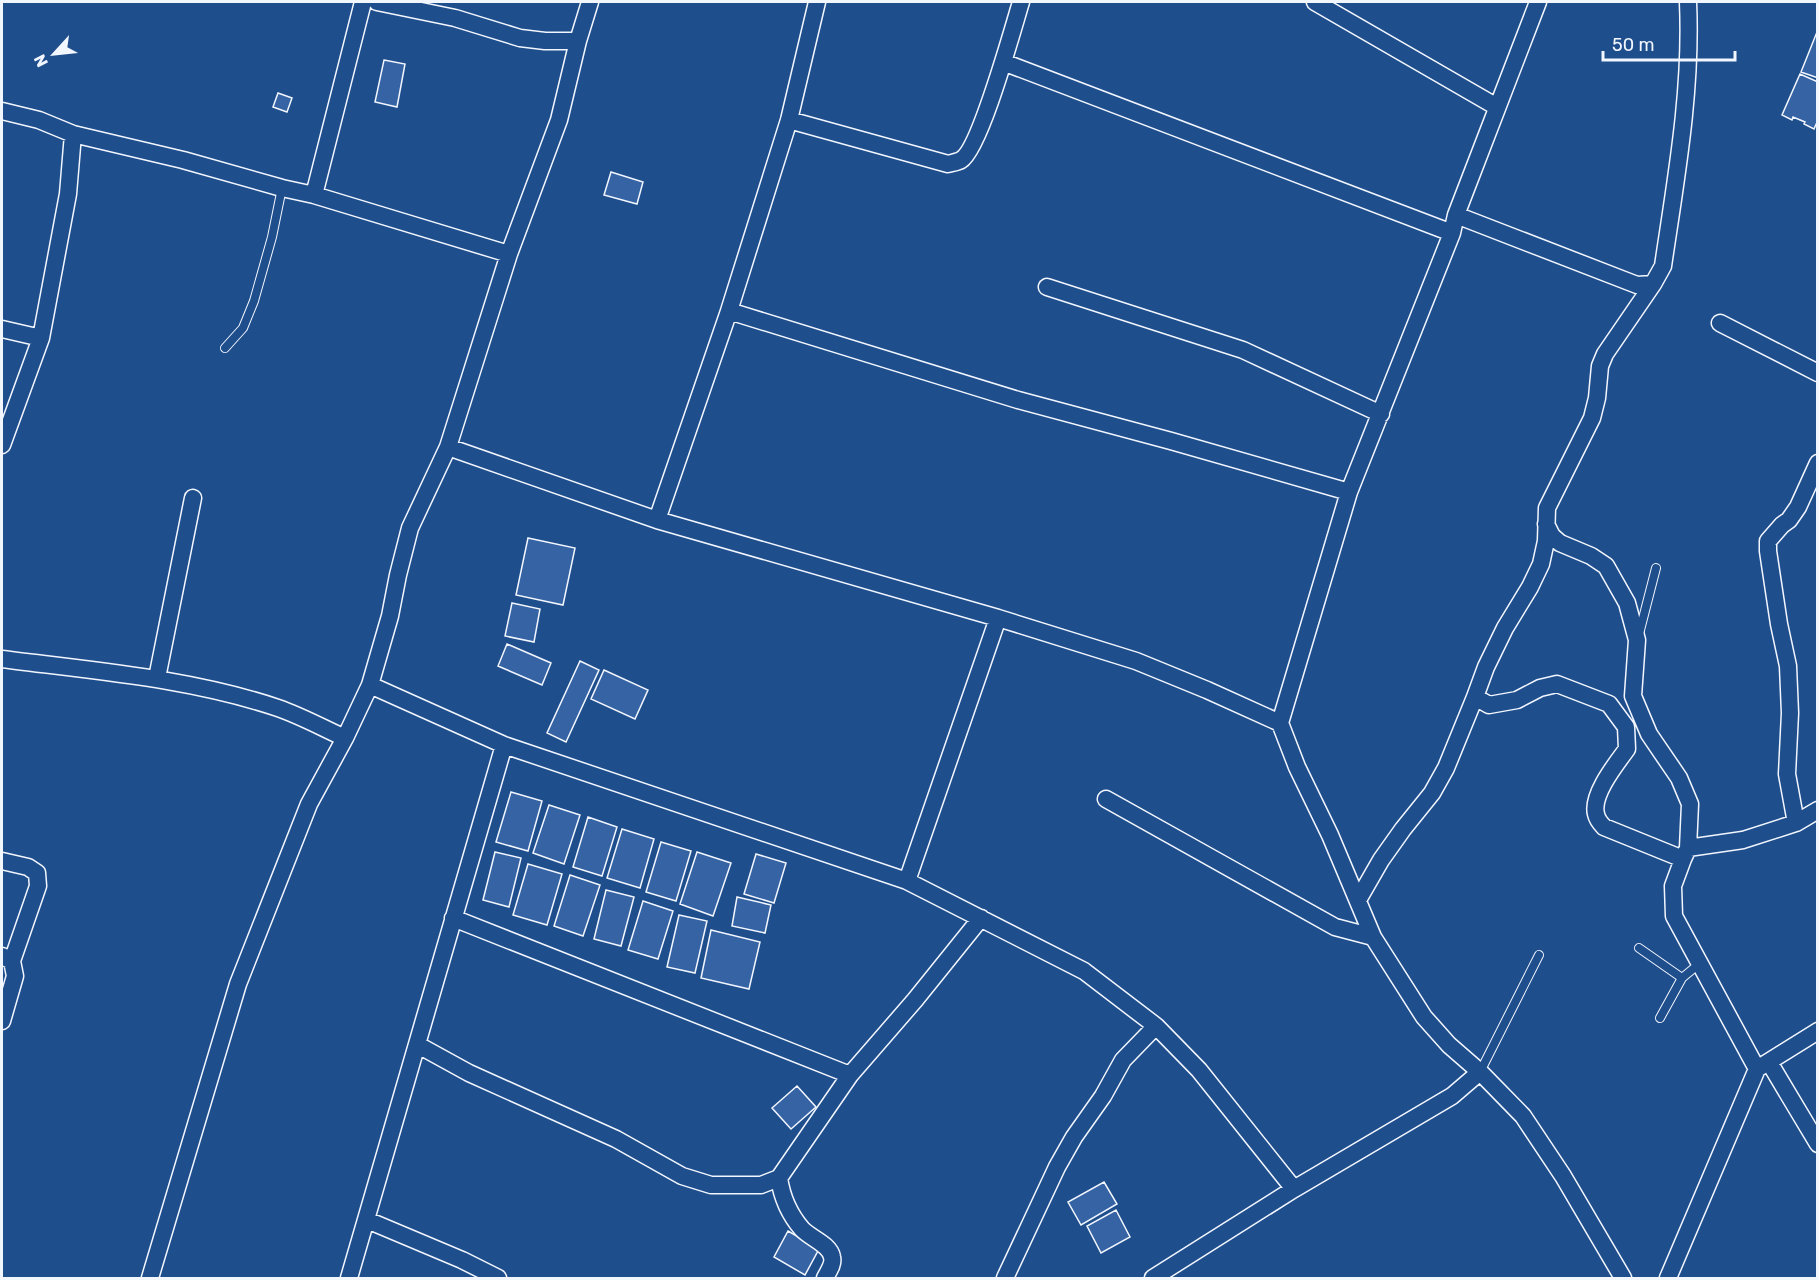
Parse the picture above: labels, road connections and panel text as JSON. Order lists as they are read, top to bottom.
{
  "scale_bar": "50 m",
  "north": "bottom left"
}
